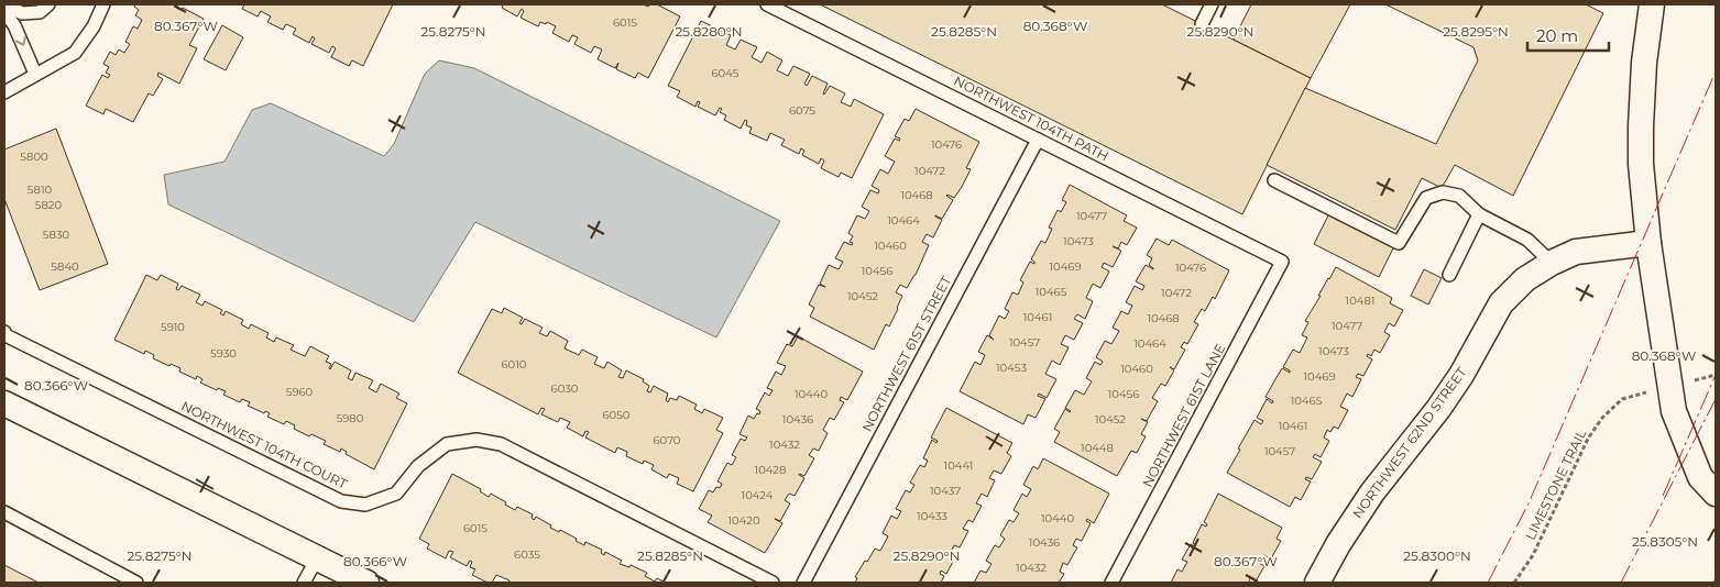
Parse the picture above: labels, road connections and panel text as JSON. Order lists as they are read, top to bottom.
{
  "streets": {
    "street": ["NORTHWEST 62ND STREET"],
    "lane": [
      "NORTHWEST 104TH PATH",
      "NORTHWEST 61ST STREET",
      "NORTHWEST 61ST LANE",
      "NORTHWEST 104TH COURT"
    ],
    "path": ["LIMESTONE TRAIL"]
  },
  "crossings": [
    ["NORTHWEST 104TH PATH", "NORTHWEST 61ST STREET"],
    ["NORTHWEST 104TH PATH", "NORTHWEST 61ST LANE"]
  ],
  "house_numbers": [
    "6015",
    "6045",
    "6075",
    "10476",
    "5800",
    "10472",
    "5810",
    "10468",
    "5820",
    "10477",
    "10464",
    "5830",
    "10473",
    "10460",
    "5840",
    "10469",
    "10476",
    "10456",
    "10465",
    "10472",
    "10452",
    "10481",
    "10461",
    "10468",
    "10477",
    "5910",
    "10457",
    "10464",
    "10473",
    "5930",
    "6010",
    "10453",
    "10460",
    "10469",
    "6030",
    "5960",
    "10440",
    "10456",
    "10465",
    "6050",
    "5980",
    "10436",
    "10452",
    "10461",
    "6070",
    "10432",
    "10448",
    "10457",
    "10441",
    "10428",
    "10437",
    "10424",
    "10433",
    "10440",
    "10420",
    "6015",
    "10436",
    "6035",
    "10432"
  ],
  "scale_bar": "20 m",
  "coordinates": [
    "80.367°W",
    "80.368°W",
    "25.8275°N",
    "25.8280°N",
    "25.8285°N",
    "25.8290°N",
    "25.8295°N",
    "80.366°W",
    "25.8305°N",
    "25.8300°N"
  ]
}
